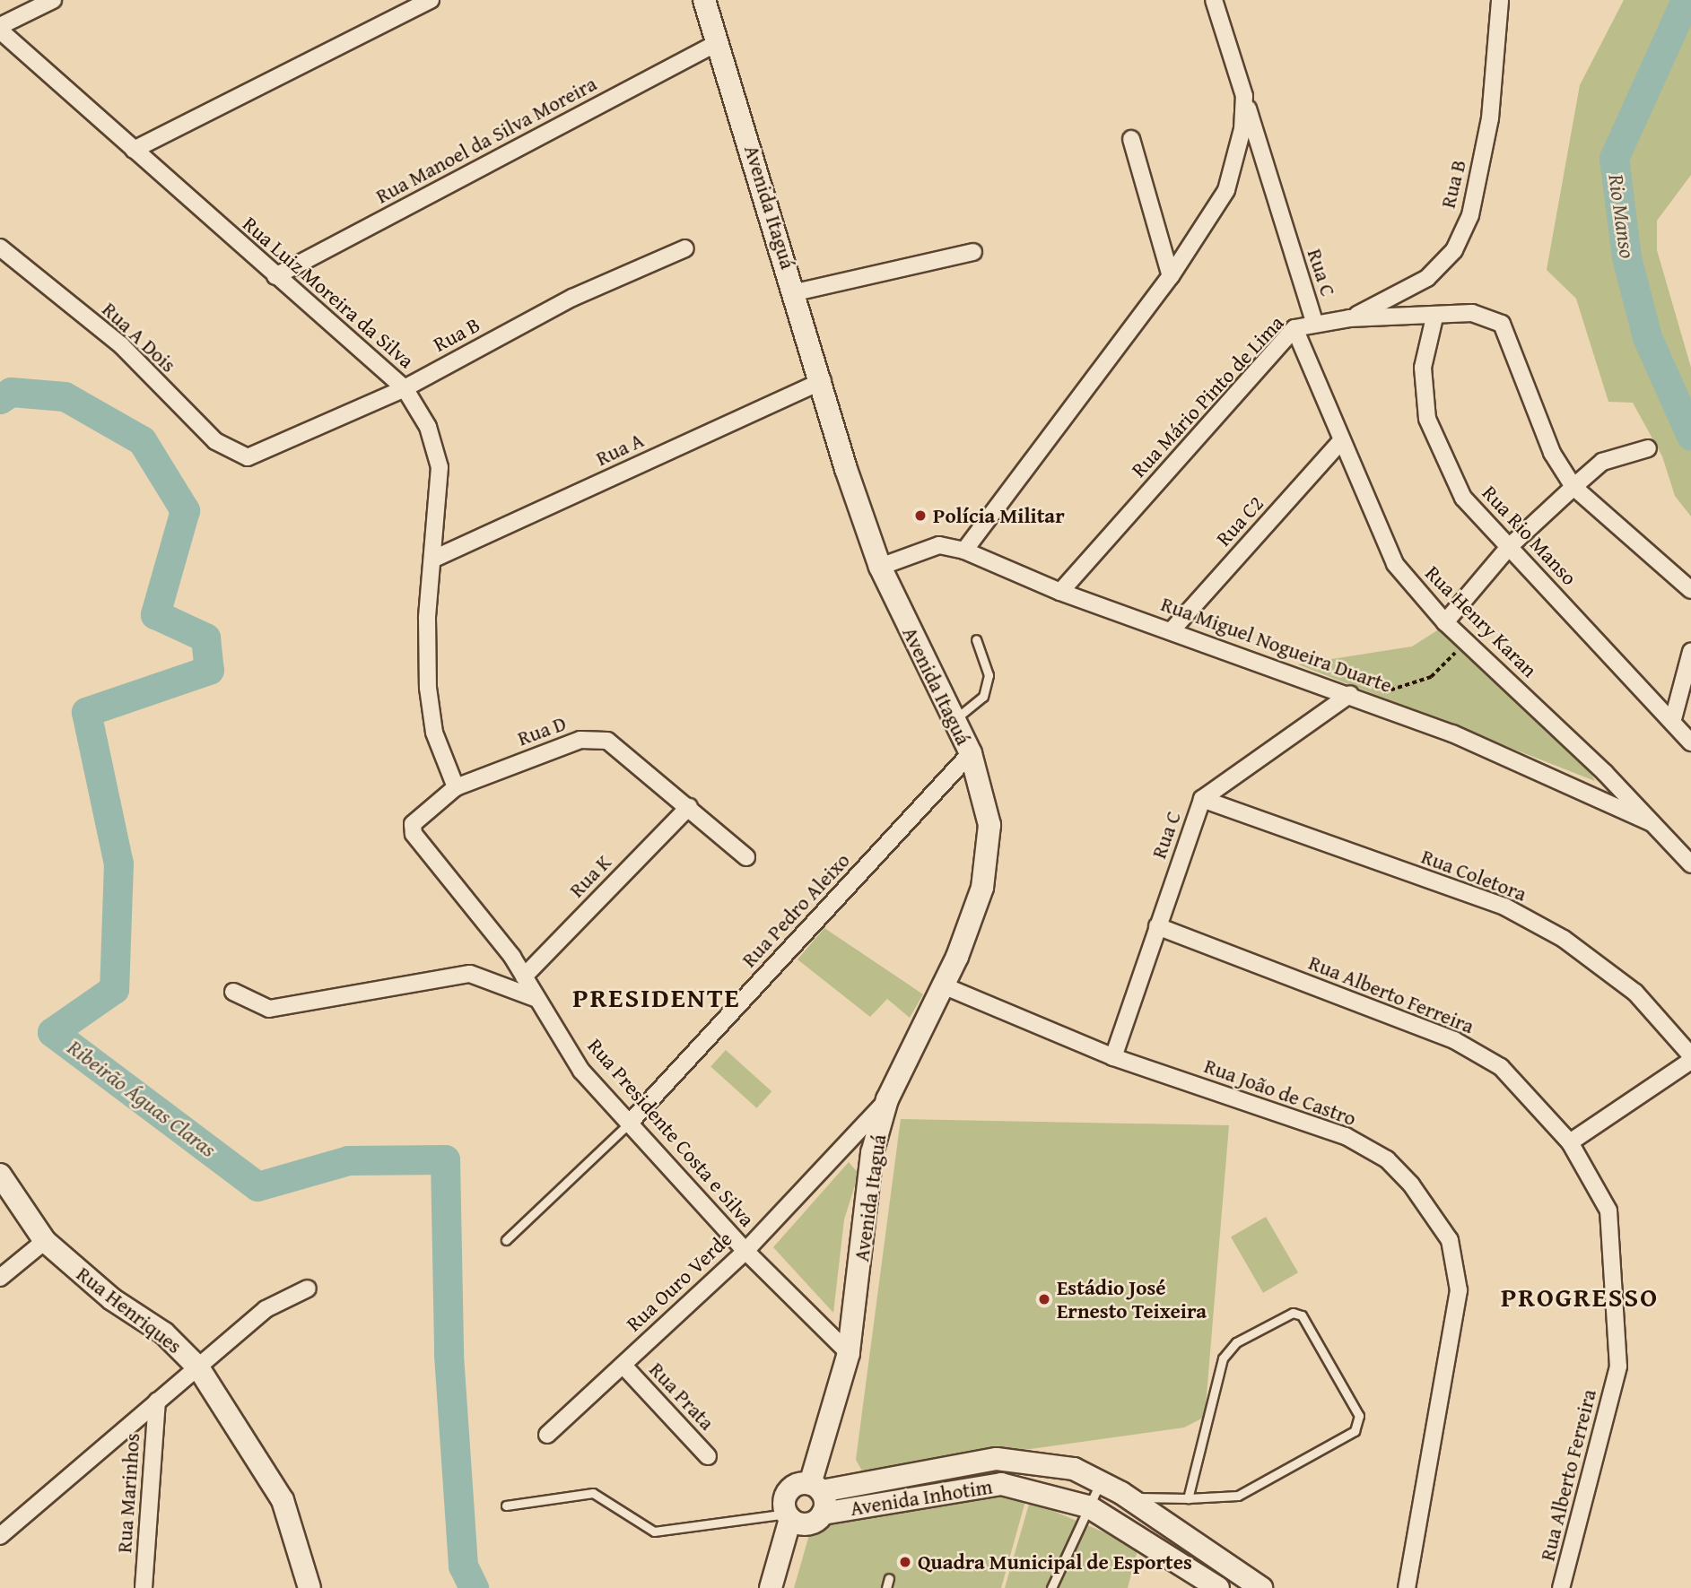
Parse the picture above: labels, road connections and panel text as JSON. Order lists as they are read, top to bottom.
{
  "streets": {
    "street": [
      "Rua Manoel da Silva Moreira",
      "Rua B",
      "Avenida Itaguá",
      "Rua C",
      "Rua Luiz Moreira da Silva",
      "Rua A Dois",
      "Rua Mário Pinto de Lima",
      "Rua A",
      "Rua C2",
      "Rua Rio Manso",
      "Rua Henry Karan",
      "Rua Miguel Nogueira Duarte",
      "Rua D",
      "Rua Coletora",
      "Rua K",
      "Rua Pedro Aleixo",
      "Rua Alberto Ferreira",
      "Rua João de Castro",
      "Rua Presidente Costa e Silva",
      "Rua Ouro Verde",
      "Rua Henriques",
      "Rua Prata",
      "Rua Marinhos",
      "Avenida Inhotim"
    ]
  },
  "crossings": [
    ["Rua Manoel da Silva Moreira", "Avenida Itaguá"],
    ["Rua Manoel da Silva Moreira", "Rua Luiz Moreira da Silva"],
    ["Rua B", "Rua Luiz Moreira da Silva"],
    ["Rua B", "Rua A Dois"],
    ["Rua B", "Rua Mário Pinto de Lima"],
    ["Avenida Itaguá", "Rua A"],
    ["Avenida Itaguá", "Rua Miguel Nogueira Duarte"],
    ["Avenida Itaguá", "Rua Pedro Aleixo"],
    ["Avenida Itaguá", "Rua João de Castro"],
    ["Avenida Itaguá", "Rua Presidente Costa e Silva"],
    ["Avenida Itaguá", "Rua Ouro Verde"],
    ["Avenida Itaguá", "Avenida Inhotim"],
    ["Rua C", "Rua Mário Pinto de Lima"],
    ["Rua C", "Rua Miguel Nogueira Duarte"],
    ["Rua C", "Rua Coletora"],
    ["Rua C", "Rua Alberto Ferreira"],
    ["Rua C", "Rua João de Castro"],
    ["Rua Luiz Moreira da Silva", "Rua A"],
    ["Rua Luiz Moreira da Silva", "Rua D"],
    ["Rua Mário Pinto de Lima", "Rua Rio Manso"],
    ["Rua Mário Pinto de Lima", "Rua Henry Karan"],
    ["Rua Mário Pinto de Lima", "Rua Miguel Nogueira Duarte"],
    ["Rua C2", "Rua Henry Karan"],
    ["Rua C2", "Rua Miguel Nogueira Duarte"],
    ["Rua Henry Karan", "Rua Miguel Nogueira Duarte"],
    ["Rua D", "Rua K"],
    ["Rua D", "Rua Presidente Costa e Silva"],
    ["Rua K", "Rua Presidente Costa e Silva"],
    ["Rua Pedro Aleixo", "Rua Presidente Costa e Silva"],
    ["Rua Presidente Costa e Silva", "Rua Ouro Verde"],
    ["Rua Ouro Verde", "Rua Prata"]
  ],
  "districts": ["PRESIDENTE", "PROGRESSO"],
  "water": ["Rio Manso", "Ribeirão Águas Claras"],
  "places": ["Polícia Militar", "Estádio José Ernesto Teixeira", "Quadra Municipal de Esportes"]
}
